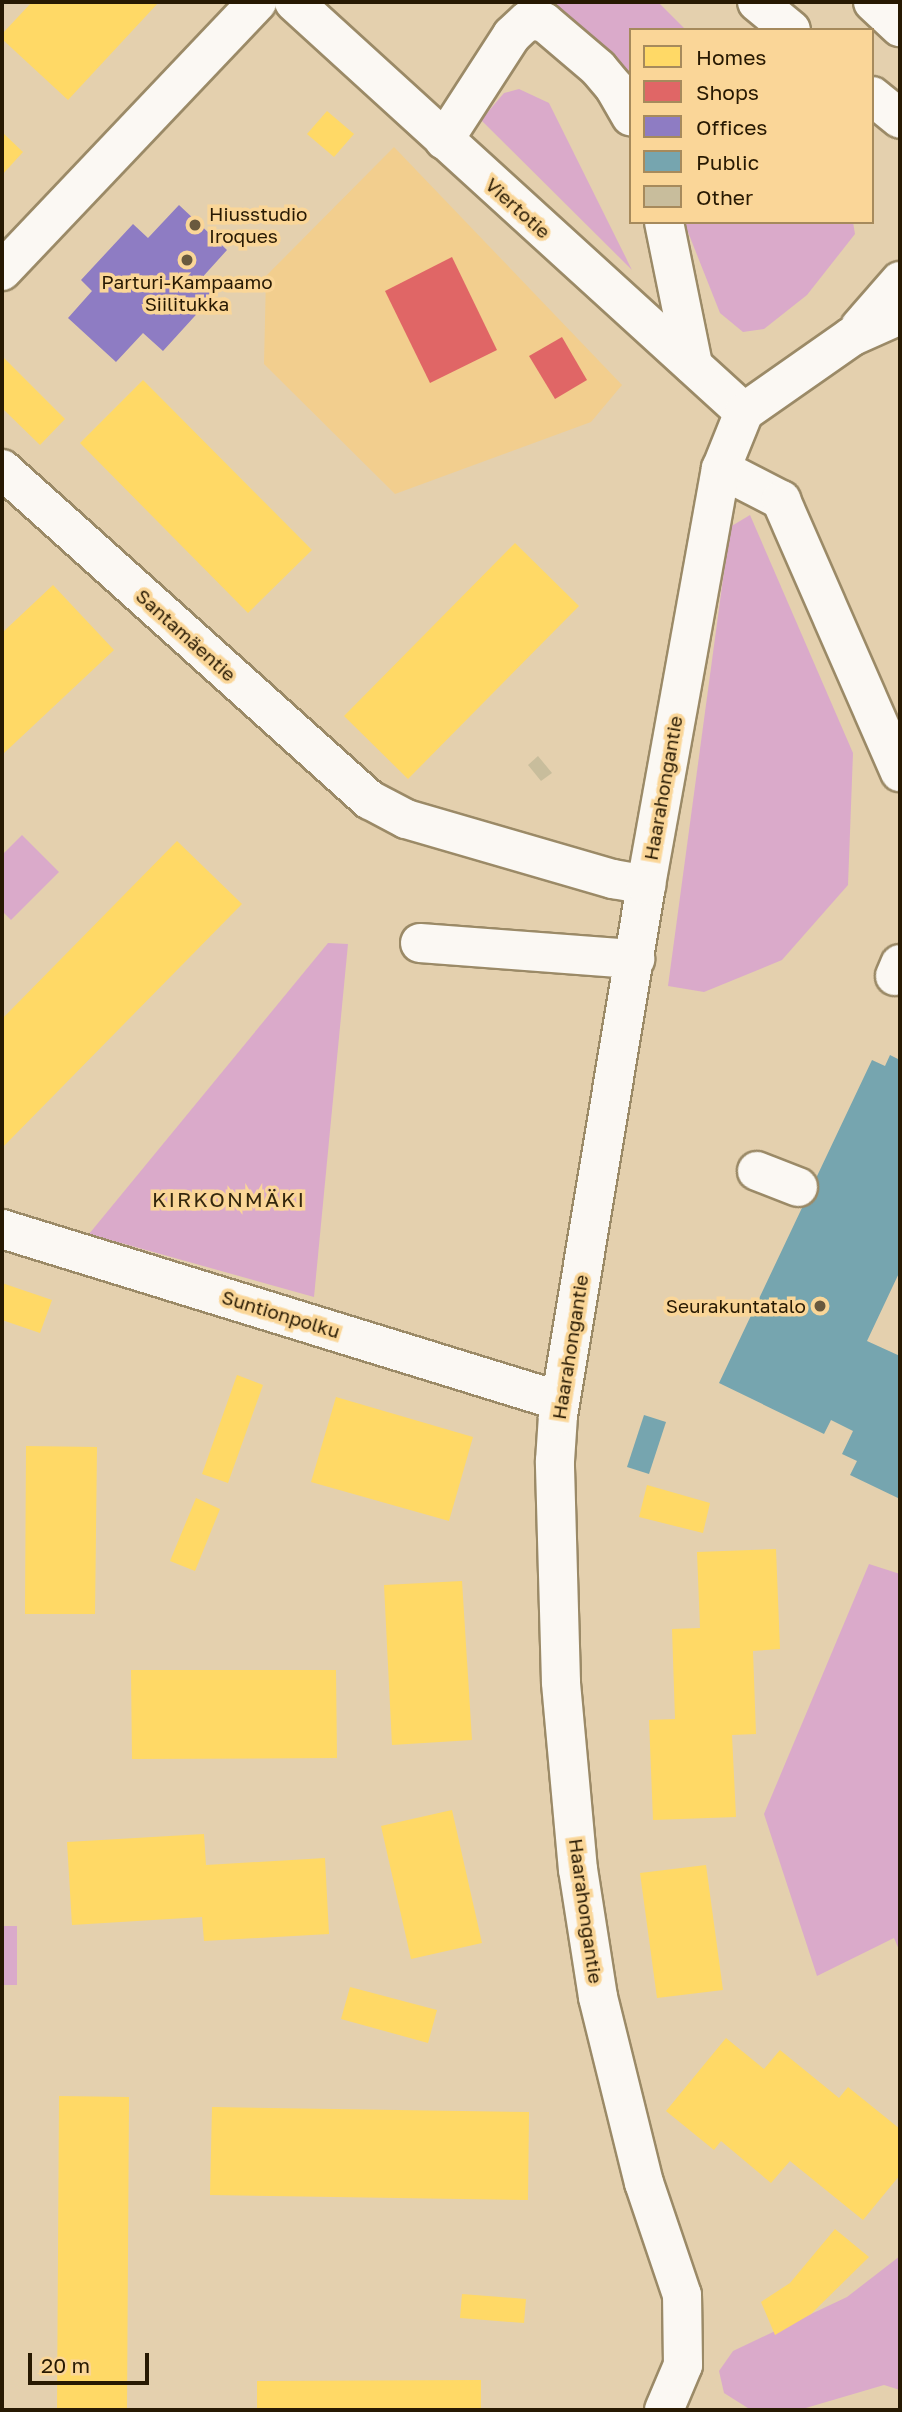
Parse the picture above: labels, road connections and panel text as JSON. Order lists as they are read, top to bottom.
{
  "streets": {
    "street": [
      "Viertotie",
      "Santamäentie",
      "Haarahongantie",
      "Suntionpolku"
    ]
  },
  "crossings": [
    ["Viertotie", "Haarahongantie"],
    ["Santamäentie", "Haarahongantie"],
    ["Haarahongantie", "Suntionpolku"]
  ],
  "districts": ["KIRKONMÄKI"],
  "places": ["Hiusstudio Iroques", "Parturi-Kampaamo Siilitukka", "Seurakuntatalo"],
  "legend": [
    "Homes",
    "Shops",
    "Offices",
    "Public",
    "Other"
  ],
  "scale_bar": "20 m"
}
